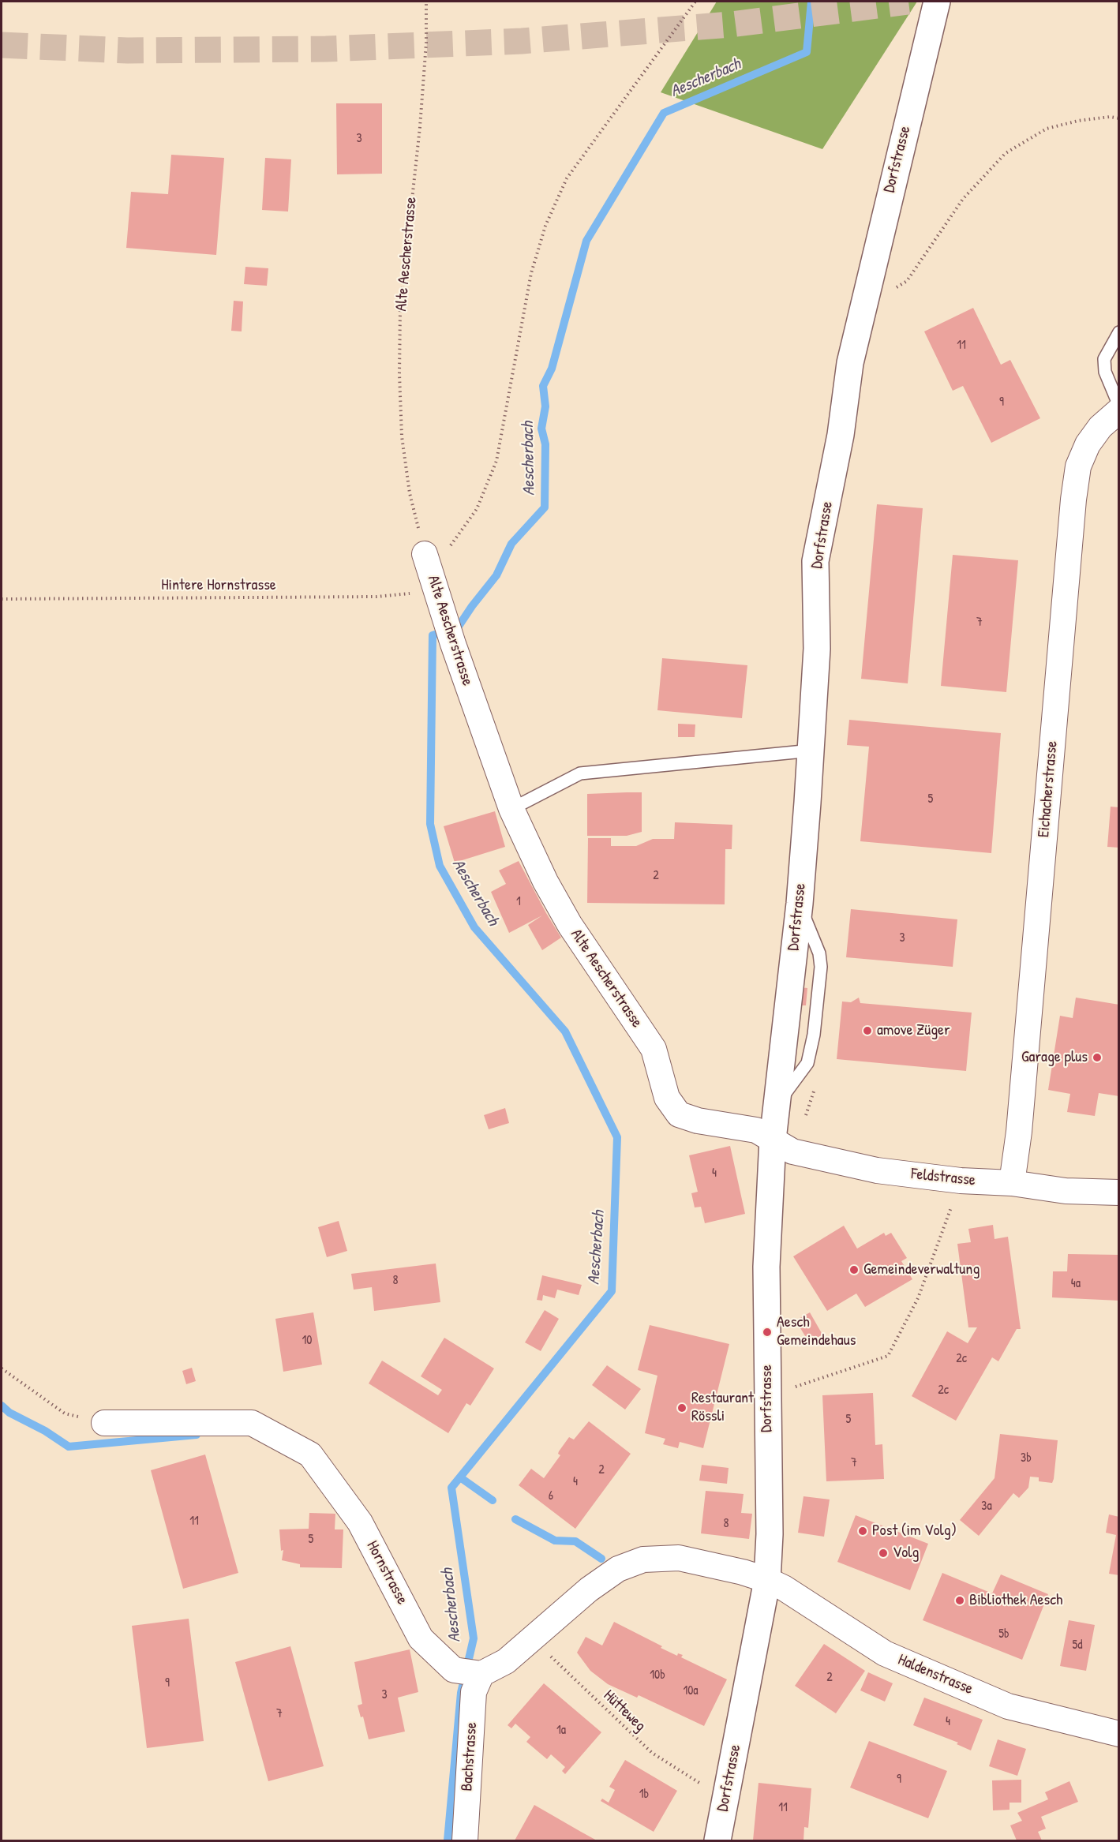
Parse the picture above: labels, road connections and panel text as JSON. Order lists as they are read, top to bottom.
{
  "streets": {
    "street": [
      "Dorfstrasse",
      "Alte Aescherstrasse",
      "Eichacherstrasse",
      "Feldstrasse",
      "Hornstrasse",
      "Haldenstrasse",
      "Bachstrasse"
    ],
    "path": ["Hintere Hornstrasse", "Hütteweg"]
  },
  "crossings": [
    ["Dorfstrasse", "Alte Aescherstrasse"],
    ["Dorfstrasse", "Feldstrasse"],
    ["Dorfstrasse", "Haldenstrasse"],
    ["Alte Aescherstrasse", "Hintere Hornstrasse"],
    ["Alte Aescherstrasse", "Feldstrasse"],
    ["Eichacherstrasse", "Feldstrasse"],
    ["Hornstrasse", "Bachstrasse"]
  ],
  "water": ["Aescherbach"],
  "places": [
    "amove Züger",
    "Garage plus",
    "Gemeindeverwaltung",
    "Aesch Gemeindehaus",
    "Restaurant Rössli",
    "Post (im Volg)",
    "Volg",
    "Bibliothek Aesch"
  ],
  "house_numbers": [
    "3",
    "11",
    "9",
    "7",
    "5",
    "2",
    "1",
    "3",
    "4",
    "8",
    "4a",
    "10",
    "2c",
    "2c",
    "5",
    "3b",
    "7",
    "2",
    "4",
    "6",
    "3a",
    "11",
    "8",
    "5",
    "5b",
    "5d",
    "10b",
    "2",
    "9",
    "10a",
    "3",
    "7",
    "4",
    "1a",
    "9",
    "1b",
    "11"
  ]
}
